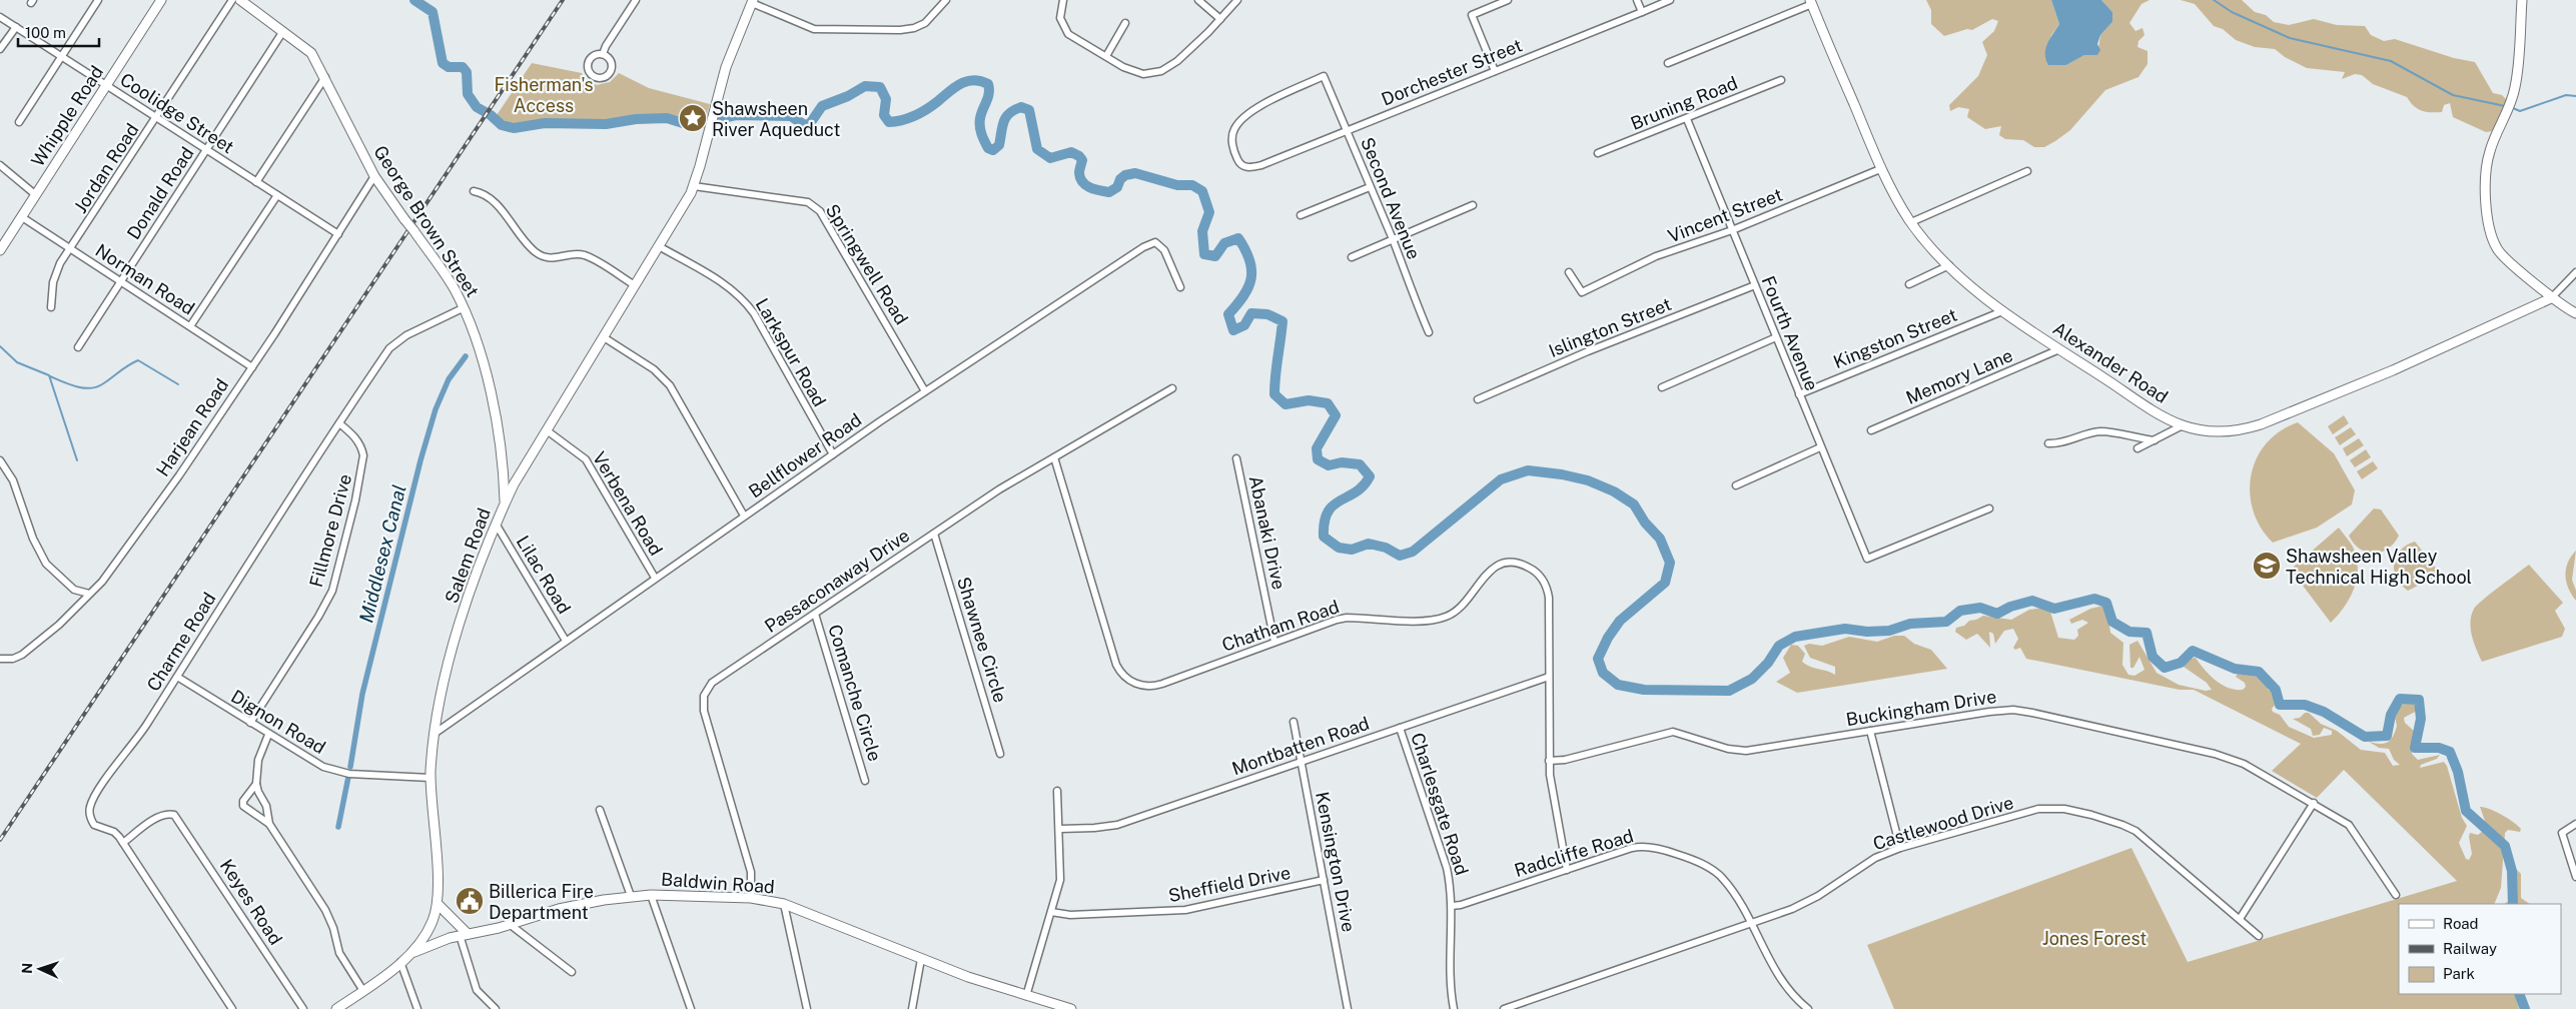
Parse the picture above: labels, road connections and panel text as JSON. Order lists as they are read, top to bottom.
{
  "streets": {
    "street": [
      "Dorchester Street",
      "Bruning Road",
      "Coolidge Street",
      "Whipple Road",
      "Jordan Road",
      "Donald Road",
      "Second Avenue",
      "Vincent Street",
      "George Brown Street",
      "Springwell Road",
      "Norman Road",
      "Islington Street",
      "Fourth Avenue",
      "Kingston Street",
      "Larkspur Road",
      "Alexander Road",
      "Memory Lane",
      "Harjean Road",
      "Bellflower Road",
      "Verbena Road",
      "Fillmore Drive",
      "Abanaki Drive",
      "Salem Road",
      "Lilac Road",
      "Passaconaway Drive",
      "Chatham Road",
      "Shawnee Circle",
      "Charme Road",
      "Comanche Circle",
      "Buckingham Drive",
      "Dignon Road",
      "Montbatten Road",
      "Charlesgate Road",
      "Castlewood Drive",
      "Radcliffe Road",
      "Kensington Drive",
      "Baldwin Road",
      "Sheffield Drive",
      "Keyes Road"
    ]
  },
  "crossings": [
    ["Dorchester Street", "Second Avenue"],
    ["Bruning Road", "Fourth Avenue"],
    ["Coolidge Street", "Whipple Road"],
    ["Coolidge Street", "Jordan Road"],
    ["Coolidge Street", "Donald Road"],
    ["Coolidge Street", "Harjean Road"],
    ["Whipple Road", "Norman Road"],
    ["Jordan Road", "Norman Road"],
    ["Donald Road", "George Brown Street"],
    ["Donald Road", "Norman Road"],
    ["Vincent Street", "Fourth Avenue"],
    ["Vincent Street", "Alexander Road"],
    ["George Brown Street", "Harjean Road"],
    ["George Brown Street", "Salem Road"],
    ["George Brown Street", "Charme Road"],
    ["Springwell Road", "Bellflower Road"],
    ["Springwell Road", "Salem Road"],
    ["Norman Road", "Harjean Road"],
    ["Islington Street", "Fourth Avenue"],
    ["Fourth Avenue", "Kingston Street"],
    ["Kingston Street", "Alexander Road"],
    ["Larkspur Road", "Bellflower Road"],
    ["Larkspur Road", "Salem Road"],
    ["Alexander Road", "Memory Lane"],
    ["Bellflower Road", "Verbena Road"],
    ["Bellflower Road", "Salem Road"],
    ["Bellflower Road", "Lilac Road"],
    ["Verbena Road", "Salem Road"],
    ["Fillmore Drive", "Charme Road"],
    ["Fillmore Drive", "Dignon Road"],
    ["Abanaki Drive", "Chatham Road"],
    ["Salem Road", "Lilac Road"],
    ["Salem Road", "Dignon Road"],
    ["Salem Road", "Baldwin Road"],
    ["Passaconaway Drive", "Chatham Road"],
    ["Passaconaway Drive", "Shawnee Circle"],
    ["Passaconaway Drive", "Comanche Circle"],
    ["Passaconaway Drive", "Baldwin Road"],
    ["Chatham Road", "Buckingham Drive"],
    ["Chatham Road", "Montbatten Road"],
    ["Chatham Road", "Radcliffe Road"],
    ["Charme Road", "Dignon Road"],
    ["Charme Road", "Keyes Road"],
    ["Montbatten Road", "Charlesgate Road"],
    ["Montbatten Road", "Kensington Drive"],
    ["Charlesgate Road", "Radcliffe Road"],
    ["Castlewood Drive", "Radcliffe Road"],
    ["Kensington Drive", "Sheffield Drive"]
  ],
  "water": ["Middlesex Canal"],
  "parks": ["Fisherman's Access", "Jones Forest"],
  "places": {
    "place": ["Shawsheen River Aqueduct"],
    "school or university": ["Shawsheen Valley Technical High School"],
    "public building": ["Billerica Fire Department"]
  },
  "legend": ["Road", "Railway", "Park"],
  "scale_bar": "100 m",
  "north": "left"
}
